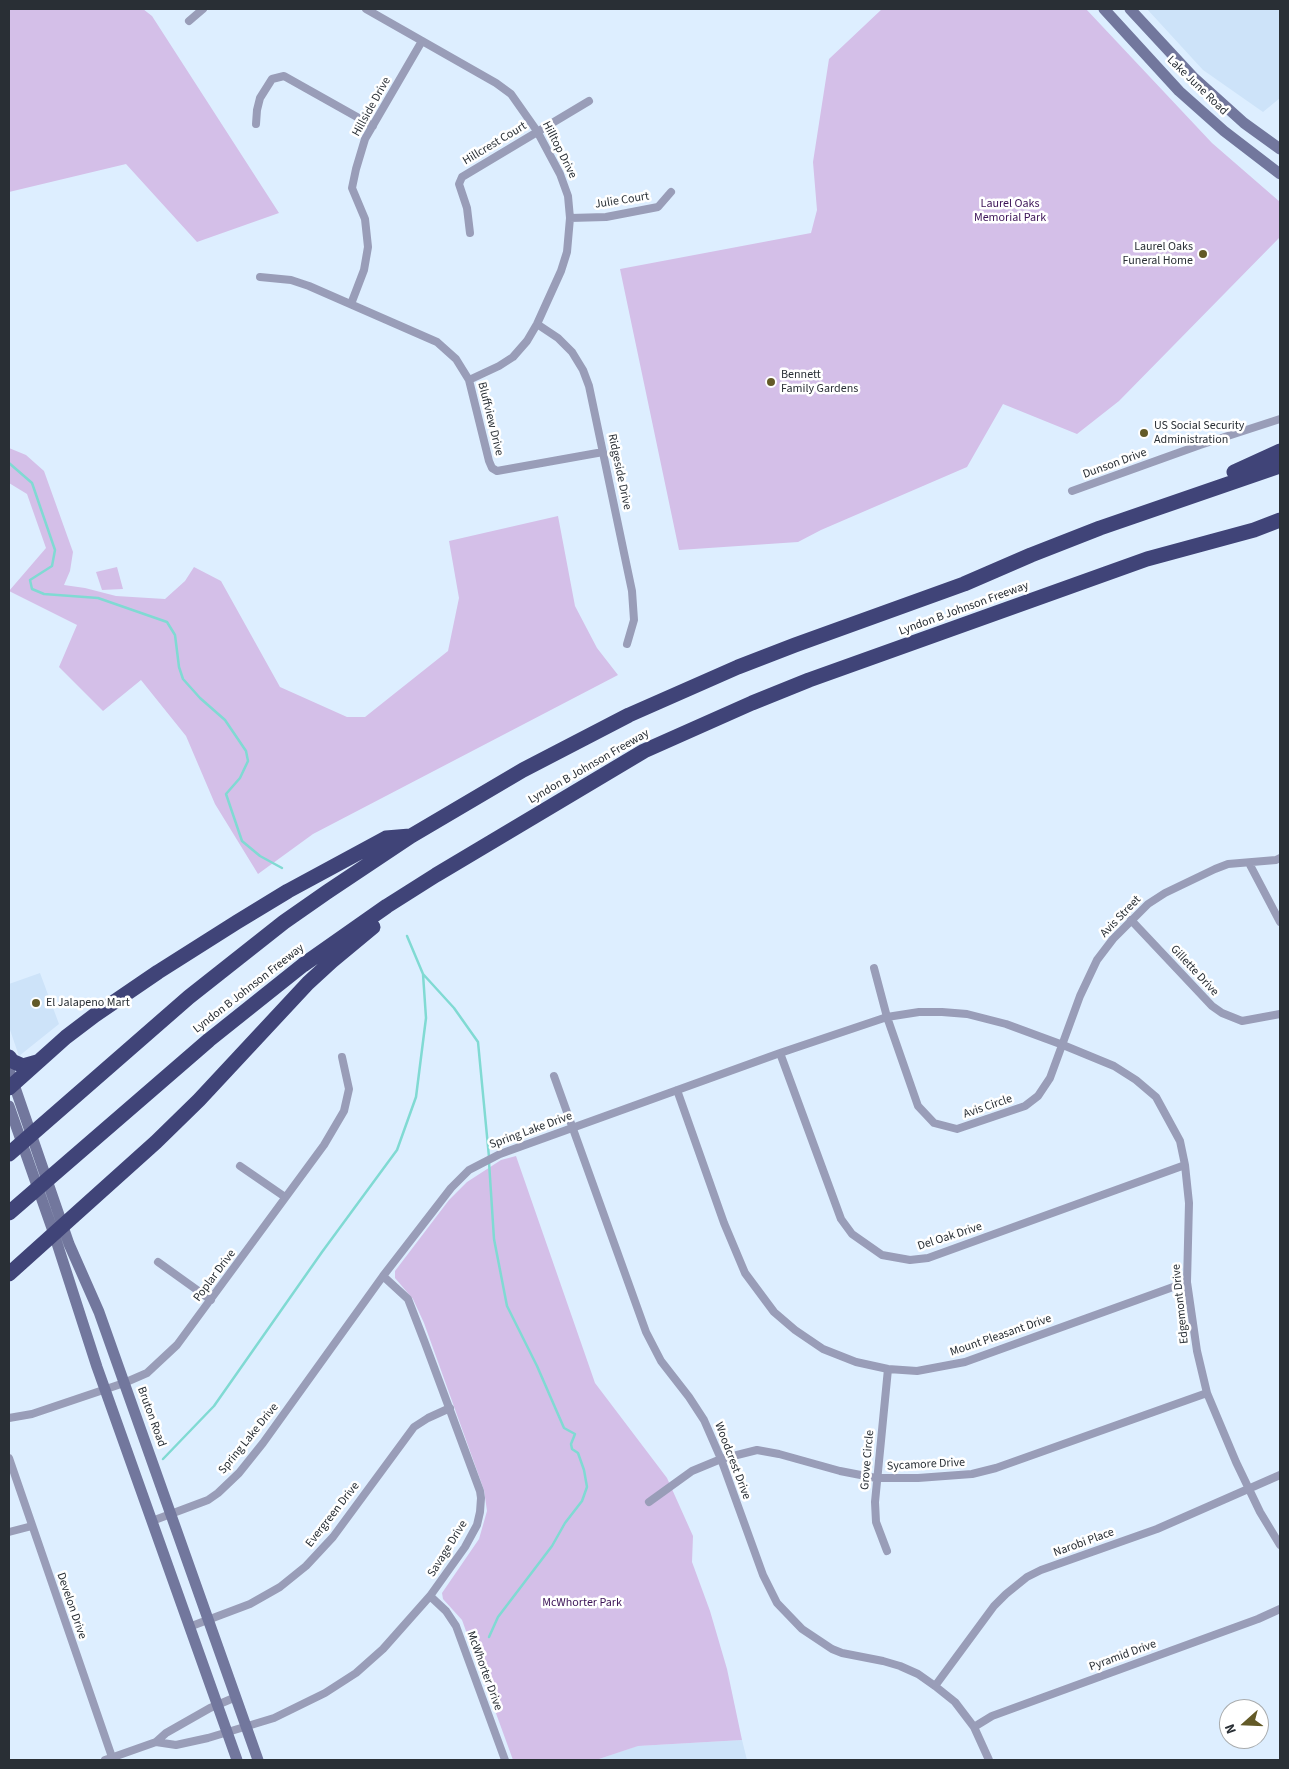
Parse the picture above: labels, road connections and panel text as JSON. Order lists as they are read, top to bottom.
{
  "streets": {
    "highway": ["Lyndon B Johnson Freeway"],
    "main road": ["Lake June Road", "Bruton Road"],
    "street": [
      "Hillside Drive",
      "Hillcrest Court",
      "Hilltop Drive",
      "Julie Court",
      "Bluffview Drive",
      "Dunson Drive",
      "Ridgeside Drive",
      "Avis Street",
      "Gillette Drive",
      "Avis Circle",
      "Spring Lake Drive",
      "Del Oak Drive",
      "Poplar Drive",
      "Edgemont Drive",
      "Mount Pleasant Drive",
      "Grove Circle",
      "Woodcrest Drive",
      "Sycamore Drive",
      "Evergreen Drive",
      "Narobi Place",
      "Savage Drive",
      "Develon Drive",
      "Pyramid Drive",
      "McWhorter Drive"
    ]
  },
  "crossings": [
    ["Hillside Drive", "Hilltop Drive"],
    ["Hillside Drive", "Bluffview Drive"],
    ["Hillcrest Court", "Hilltop Drive"],
    ["Hilltop Drive", "Julie Court"],
    ["Hilltop Drive", "Bluffview Drive"],
    ["Hilltop Drive", "Ridgeside Drive"],
    ["Bluffview Drive", "Ridgeside Drive"],
    ["Avis Street", "Gillette Drive"],
    ["Avis Street", "Avis Circle"],
    ["Avis Street", "Spring Lake Drive"],
    ["Avis Street", "Edgemont Drive"],
    ["Avis Circle", "Spring Lake Drive"],
    ["Avis Circle", "Edgemont Drive"],
    ["Spring Lake Drive", "Del Oak Drive"],
    ["Spring Lake Drive", "Edgemont Drive"],
    ["Spring Lake Drive", "Mount Pleasant Drive"],
    ["Spring Lake Drive", "Bruton Road"],
    ["Spring Lake Drive", "Woodcrest Drive"],
    ["Spring Lake Drive", "Savage Drive"],
    ["Del Oak Drive", "Edgemont Drive"],
    ["Poplar Drive", "Bruton Road"],
    ["Edgemont Drive", "Mount Pleasant Drive"],
    ["Edgemont Drive", "Sycamore Drive"],
    ["Edgemont Drive", "Narobi Place"],
    ["Mount Pleasant Drive", "Grove Circle"],
    ["Bruton Road", "Evergreen Drive"],
    ["Bruton Road", "Savage Drive"],
    ["Grove Circle", "Sycamore Drive"],
    ["Woodcrest Drive", "Sycamore Drive"],
    ["Woodcrest Drive", "Narobi Place"],
    ["Woodcrest Drive", "Pyramid Drive"],
    ["Evergreen Drive", "Savage Drive"],
    ["Savage Drive", "McWhorter Drive"]
  ],
  "parks": ["Laurel Oaks Memorial Park", "McWhorter Park"],
  "places": [
    "Laurel Oaks Funeral Home",
    "Bennett Family Gardens",
    "US Social Security Administration",
    "El Jalapeno Mart"
  ],
  "north": "left"
}
